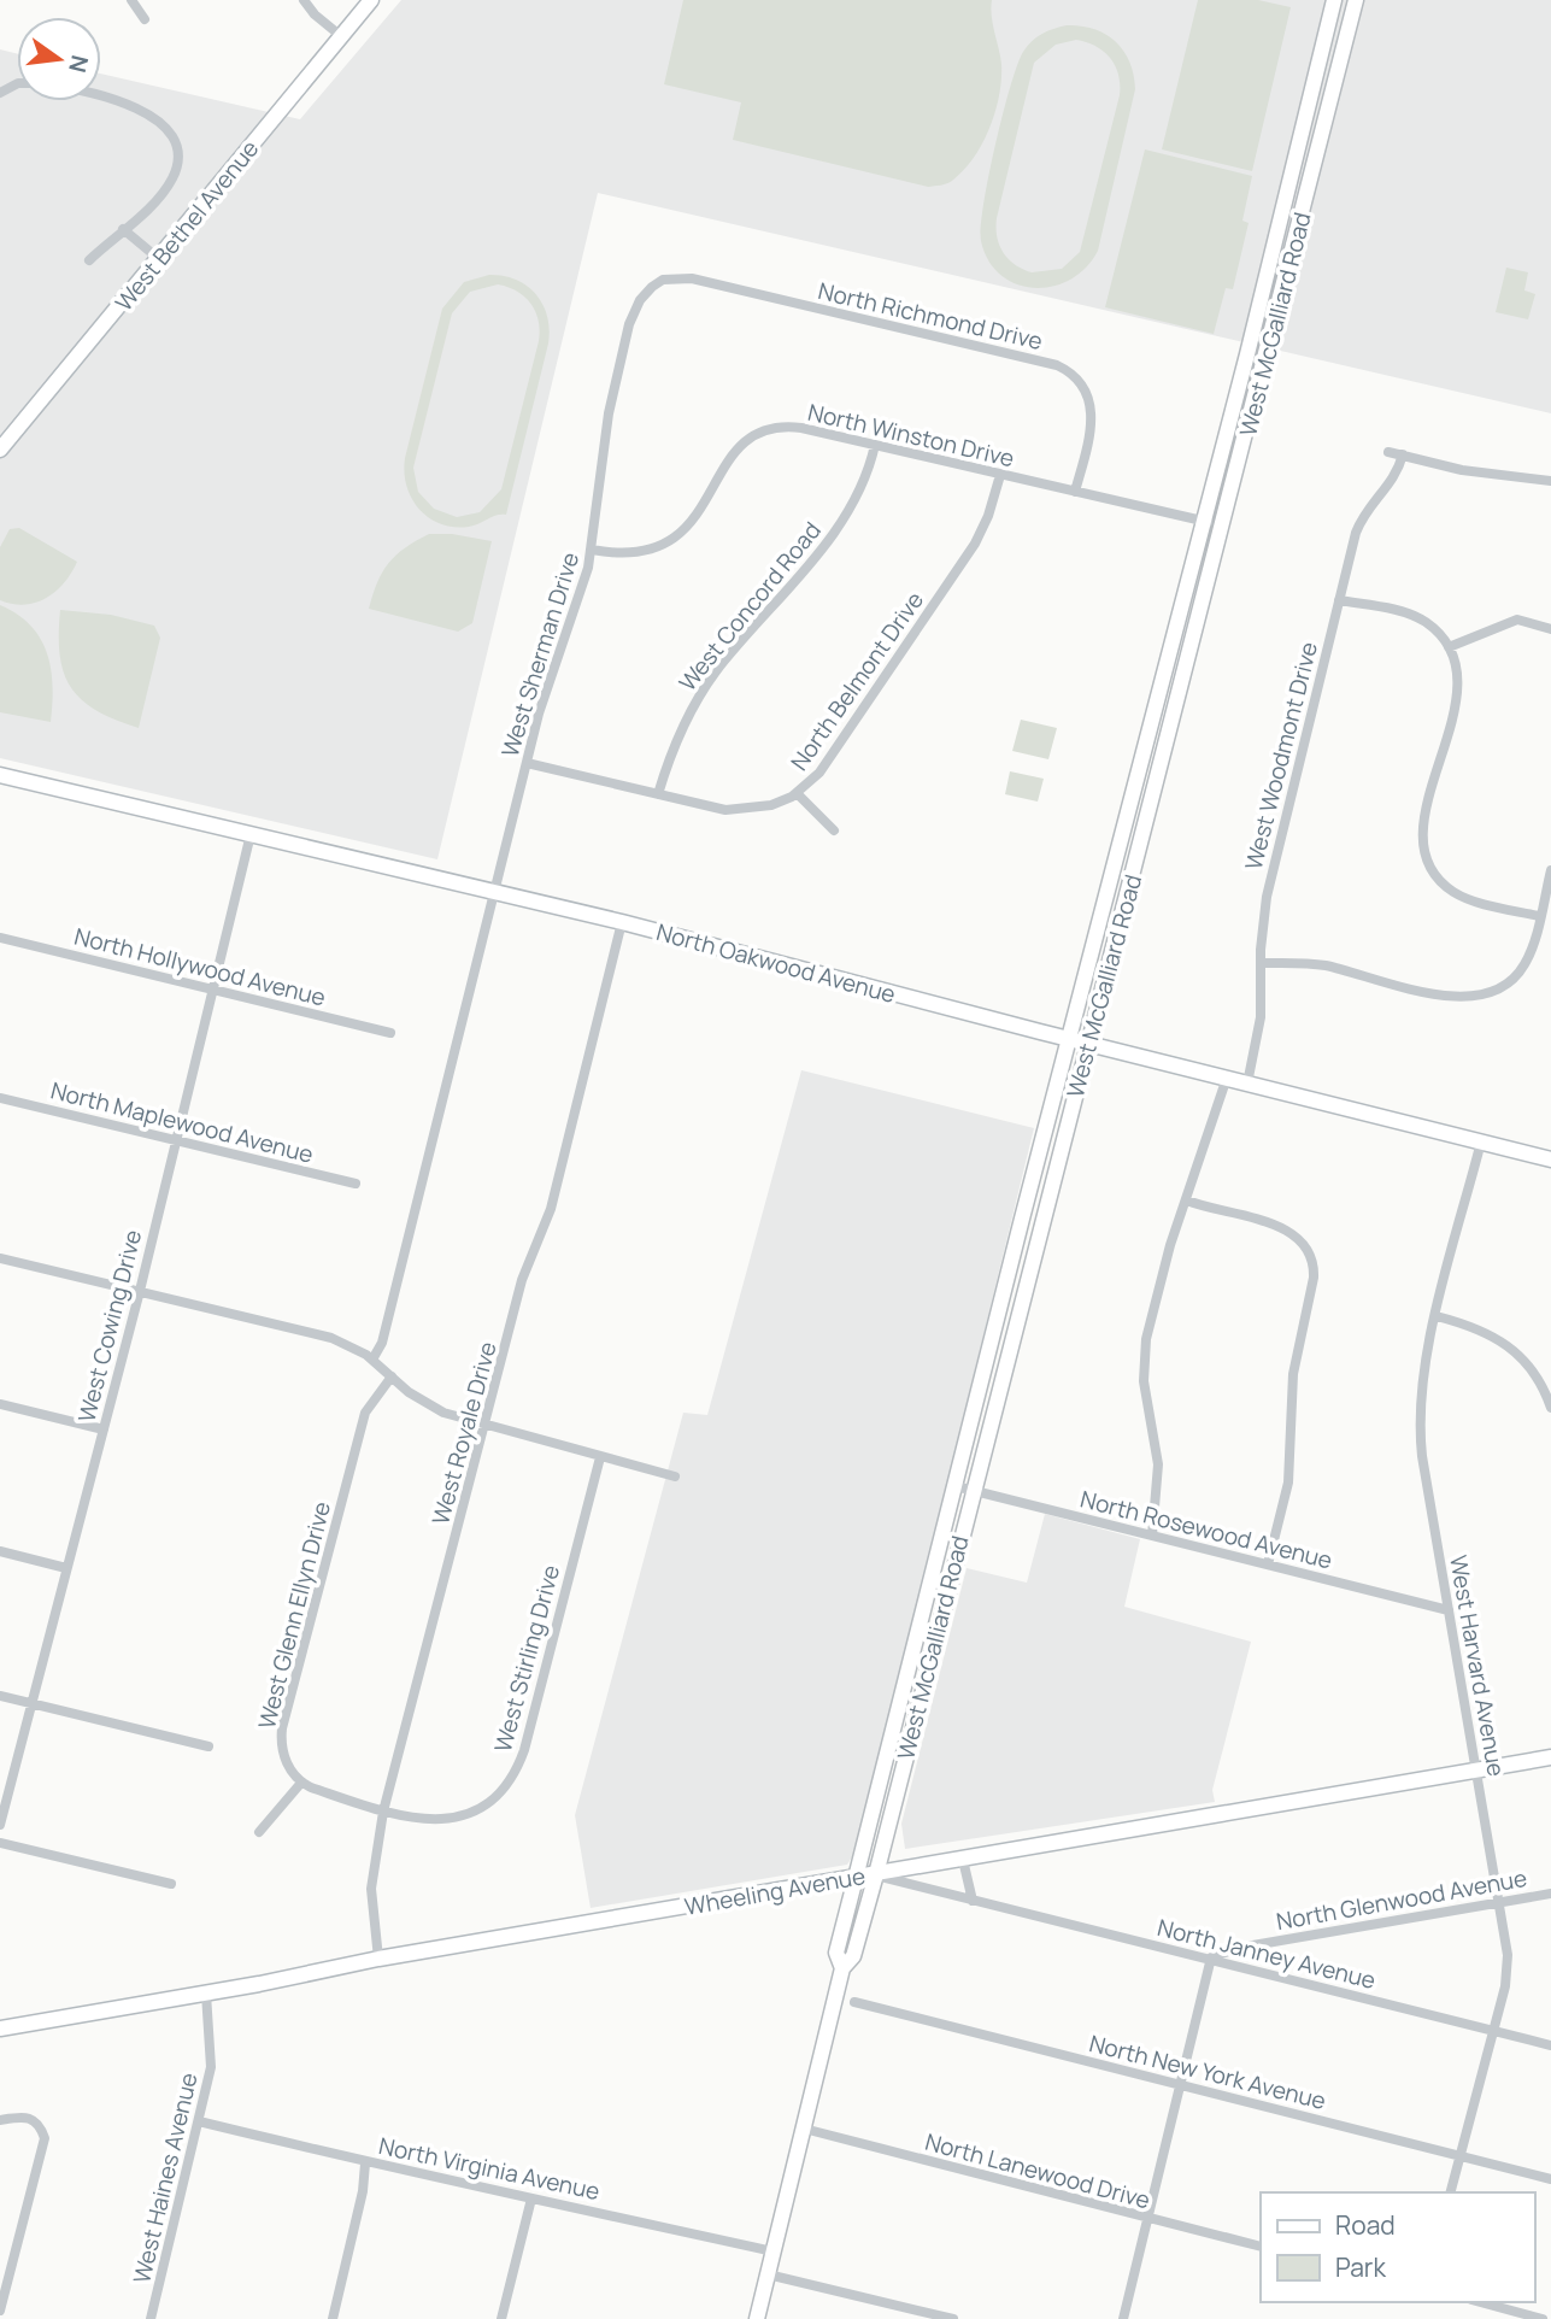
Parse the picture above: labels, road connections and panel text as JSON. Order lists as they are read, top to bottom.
{
  "streets": {
    "main road": [
      "West Bethel Avenue",
      "West McGalliard Road",
      "North Oakwood Avenue",
      "Wheeling Avenue"
    ],
    "street": [
      "North Richmond Drive",
      "North Winston Drive",
      "West Concord Road",
      "West Sherman Drive",
      "North Belmont Drive",
      "West Woodmont Drive",
      "North Hollywood Avenue",
      "North Maplewood Avenue",
      "West Cowing Drive",
      "West Royale Drive",
      "North Rosewood Avenue",
      "West Glenn Ellyn Drive",
      "West Stirling Drive",
      "West Harvard Avenue",
      "North Glenwood Avenue",
      "North Janney Avenue",
      "North New York Avenue",
      "North Virginia Avenue",
      "North Lanewood Drive",
      "West Haines Avenue"
    ]
  },
  "crossings": [
    ["North Richmond Drive", "North Winston Drive"],
    ["North Richmond Drive", "West Sherman Drive"],
    ["West McGalliard Road", "North Winston Drive"],
    ["West McGalliard Road", "North Oakwood Avenue"],
    ["West McGalliard Road", "North Rosewood Avenue"],
    ["West McGalliard Road", "Wheeling Avenue"],
    ["West McGalliard Road", "North Janney Avenue"],
    ["West McGalliard Road", "North Virginia Avenue"],
    ["West McGalliard Road", "North Lanewood Drive"],
    ["North Winston Drive", "West Concord Road"],
    ["North Winston Drive", "West Sherman Drive"],
    ["North Winston Drive", "North Belmont Drive"],
    ["West Concord Road", "North Belmont Drive"],
    ["West Sherman Drive", "North Belmont Drive"],
    ["West Sherman Drive", "North Oakwood Avenue"],
    ["West Woodmont Drive", "North Oakwood Avenue"],
    ["North Oakwood Avenue", "West Cowing Drive"],
    ["North Oakwood Avenue", "West Royale Drive"],
    ["North Oakwood Avenue", "West Harvard Avenue"],
    ["North Hollywood Avenue", "West Cowing Drive"],
    ["North Maplewood Avenue", "West Cowing Drive"],
    ["West Royale Drive", "West Stirling Drive"],
    ["West Royale Drive", "Wheeling Avenue"],
    ["North Rosewood Avenue", "West Harvard Avenue"],
    ["West Harvard Avenue", "Wheeling Avenue"],
    ["West Harvard Avenue", "North Glenwood Avenue"],
    ["West Harvard Avenue", "North Janney Avenue"],
    ["West Harvard Avenue", "North New York Avenue"],
    ["Wheeling Avenue", "North Janney Avenue"],
    ["Wheeling Avenue", "West Haines Avenue"],
    ["North Glenwood Avenue", "North Janney Avenue"],
    ["North Virginia Avenue", "West Haines Avenue"]
  ],
  "legend": ["Road", "Park"],
  "north": "right"
}
